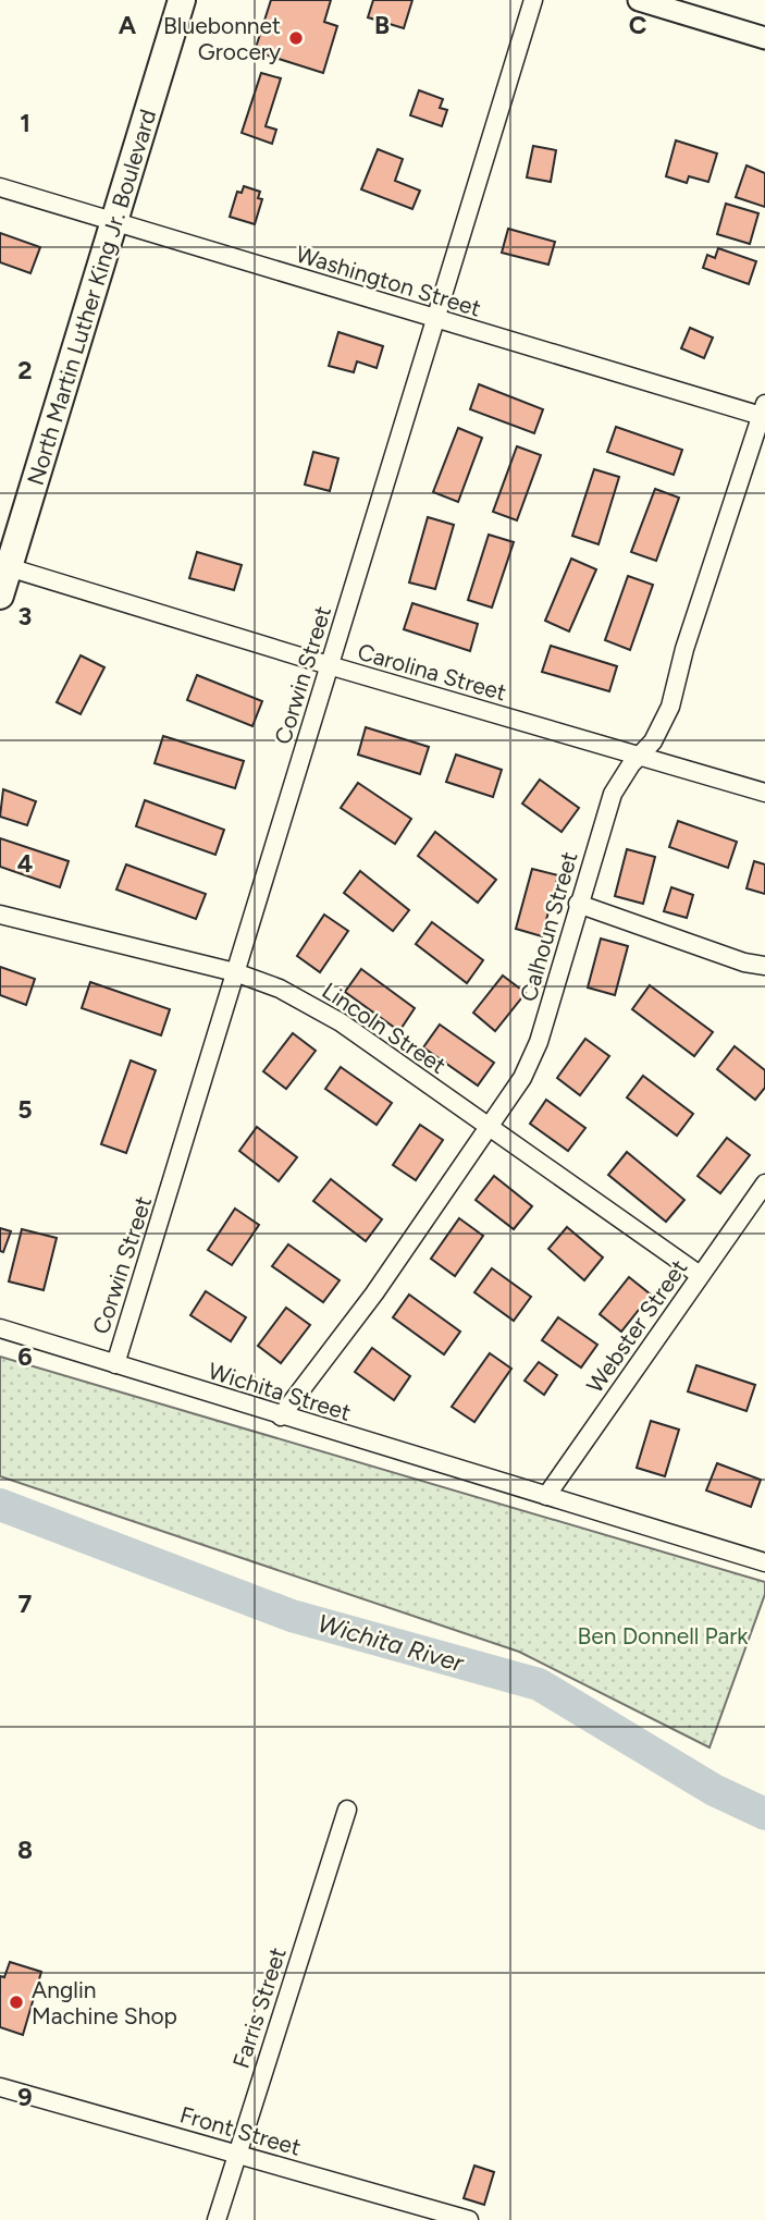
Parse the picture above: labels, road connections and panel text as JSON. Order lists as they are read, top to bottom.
{
  "streets": {
    "main road": ["North Martin Luther King Jr. Boulevard"],
    "street": [
      "Washington Street",
      "Carolina Street",
      "Corwin Street",
      "Calhoun Street",
      "Lincoln Street",
      "Webster Street",
      "Wichita Street",
      "Farris Street",
      "Front Street"
    ]
  },
  "crossings": [
    ["Washington Street", "North Martin Luther King Jr. Boulevard"],
    ["Washington Street", "Corwin Street"],
    ["Washington Street", "Calhoun Street"],
    ["North Martin Luther King Jr. Boulevard", "Carolina Street"],
    ["Carolina Street", "Corwin Street"],
    ["Carolina Street", "Calhoun Street"],
    ["Corwin Street", "Lincoln Street"],
    ["Corwin Street", "Wichita Street"],
    ["Calhoun Street", "Lincoln Street"],
    ["Calhoun Street", "Wichita Street"],
    ["Lincoln Street", "Webster Street"],
    ["Webster Street", "Wichita Street"],
    ["Farris Street", "Front Street"]
  ],
  "water": ["Wichita River"],
  "parks": ["Ben Donnell Park"],
  "places": ["Bluebonnet Grocery", "Anglin Machine Shop"],
  "grid": {
    "columns": ["A", "B", "C"],
    "rows": [
      "1",
      "2",
      "3",
      "4",
      "5",
      "6",
      "7",
      "8",
      "9"
    ]
  }
}
